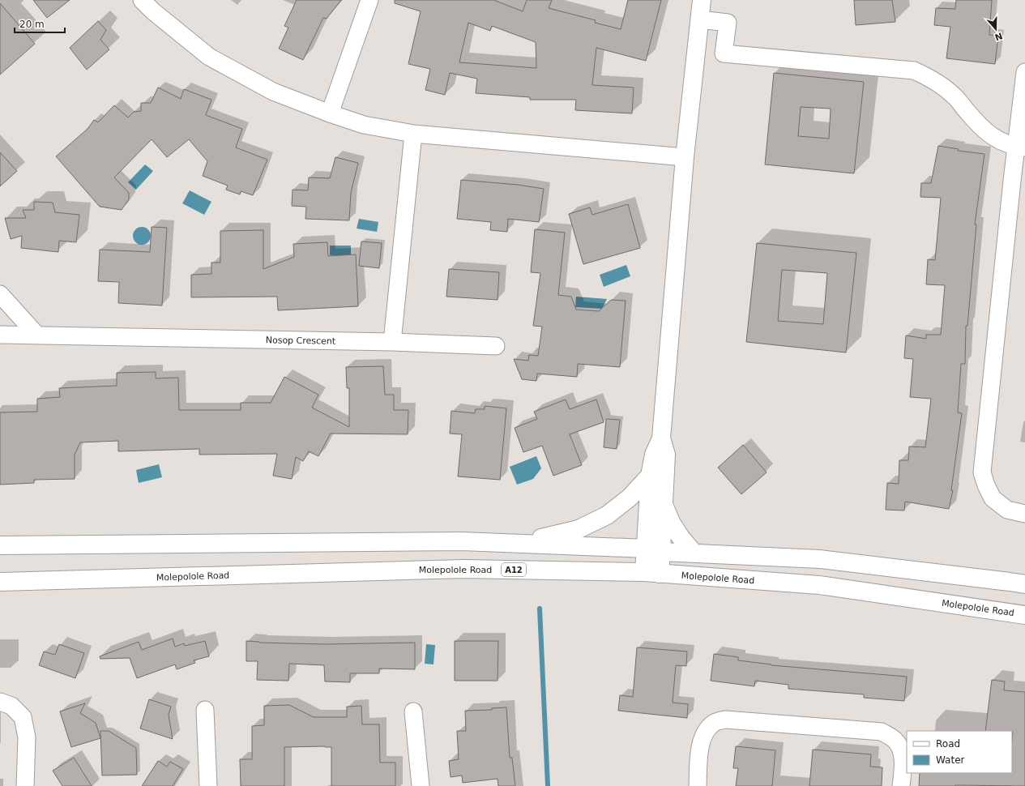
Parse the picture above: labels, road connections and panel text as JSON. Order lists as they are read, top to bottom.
{
  "streets": {
    "main road": ["Molepolole Road", "A12"],
    "street": ["Nosop Crescent"]
  },
  "legend": ["Road", "Water"],
  "scale_bar": "20 m",
  "north": "bottom"
}
